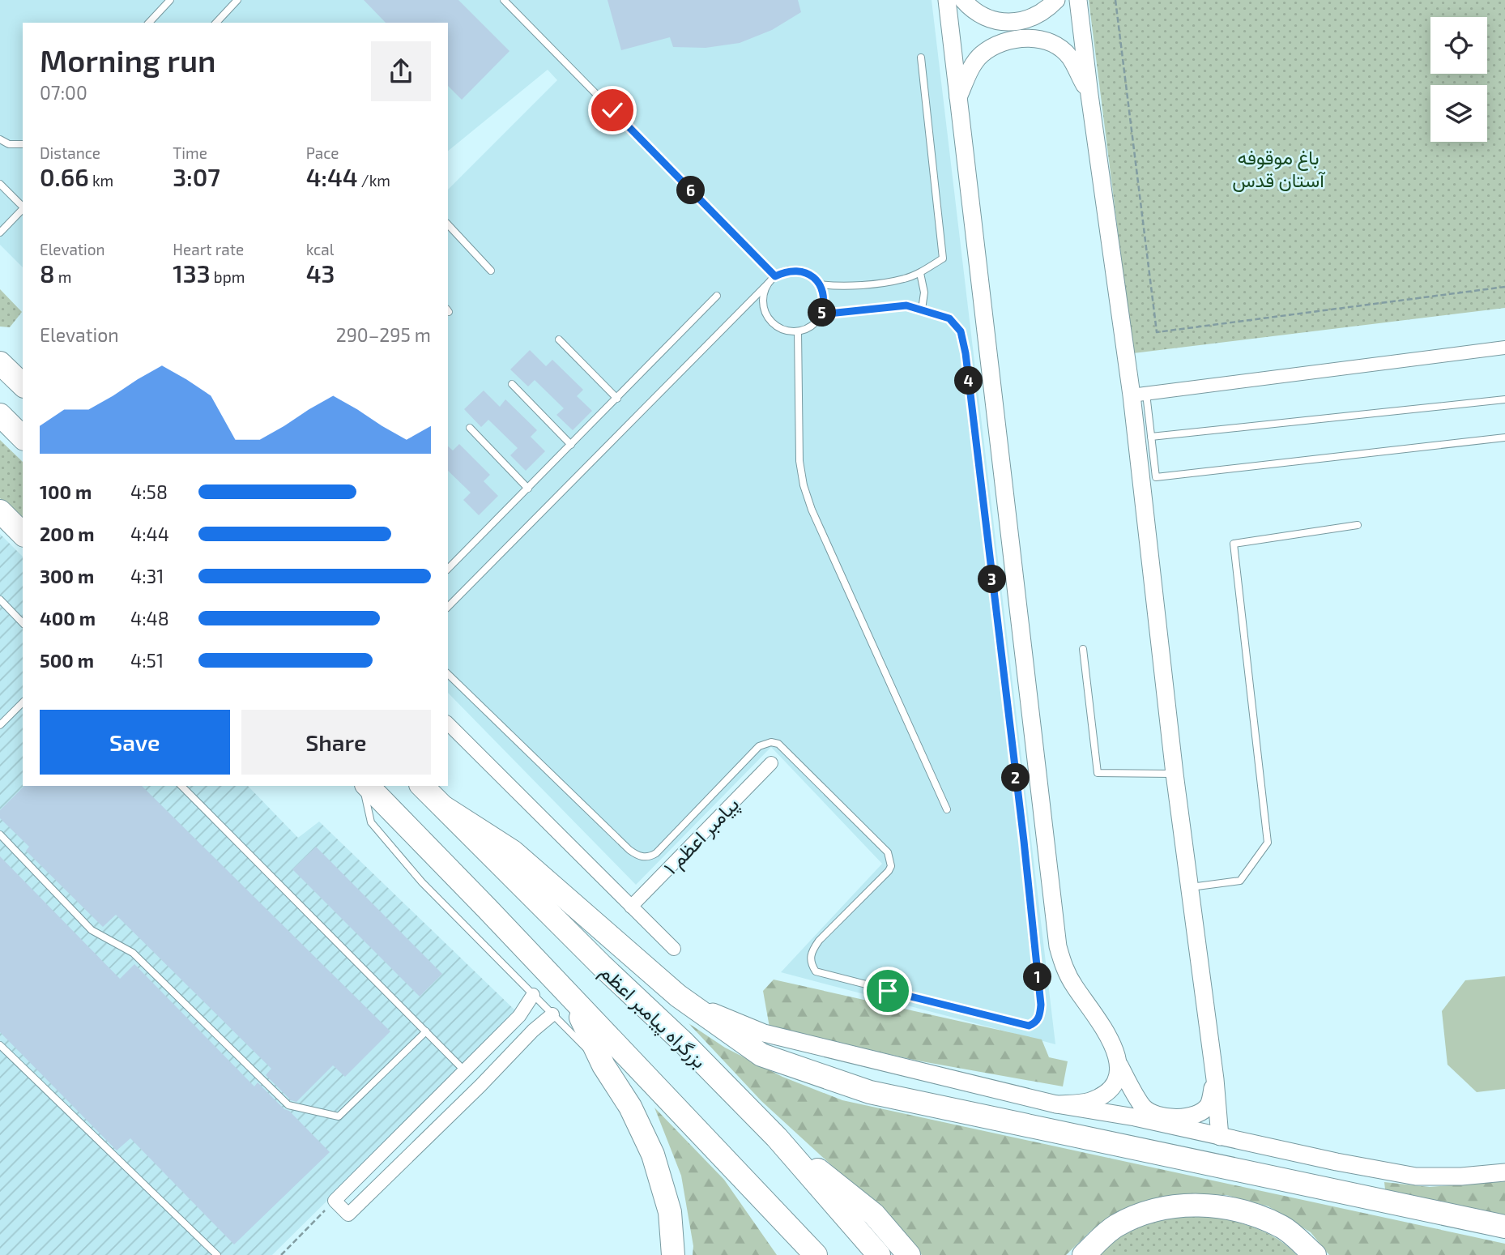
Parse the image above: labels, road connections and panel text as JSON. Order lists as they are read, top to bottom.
{
  "streets": {
    "highway": ["بزرگراه پیامبر اعظم"],
    "street": ["پیامبر اعظم ۱"]
  },
  "parks": ["باغ موقوفه آستان قدس"],
  "page": {
    "heading": ["Morning run", "07:00"],
    "stats": [
      ["Distance", "0.66 km"],
      ["Time", "3:07"],
      ["Pace", "4:44 /km"],
      ["Elevation", "8 m"],
      ["Heart rate", "133 bpm"],
      ["kcal", "43"]
    ],
    "pins": [
      "6",
      "5",
      "4",
      "3",
      "2",
      "1"
    ],
    "chart": ["Elevation", "290–295 m"],
    "list": [
      {
        "name": "100 m",
        "note": "4:58"
      },
      {
        "name": "200 m",
        "note": "4:44"
      },
      {
        "name": "300 m",
        "note": "4:31"
      },
      {
        "name": "400 m",
        "note": "4:48"
      },
      {
        "name": "500 m",
        "note": "4:51"
      }
    ],
    "buttons": ["Save", "Share"]
  }
}
